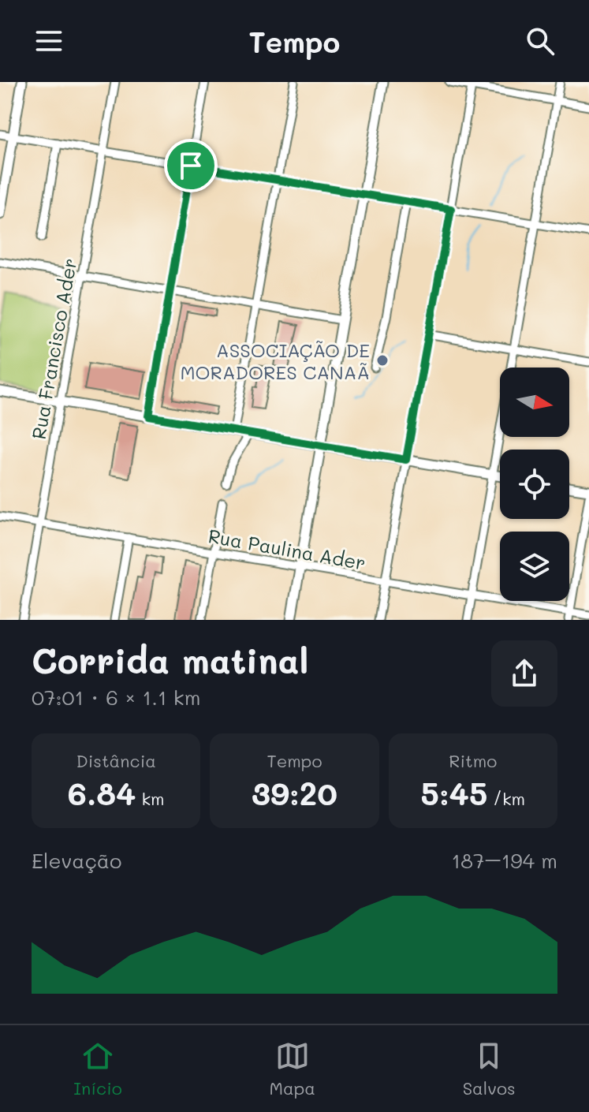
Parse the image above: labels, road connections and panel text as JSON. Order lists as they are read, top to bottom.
{
  "streets": {
    "street": ["Rua Francisco Ader", "Rua Paulina Ader"]
  },
  "crossings": [
    ["Rua Francisco Ader", "Rua Paulina Ader"]
  ],
  "places": ["ASSOCIAÇÃO DE MORADORES CANAÃ"],
  "north": "right",
  "page": {
    "header": "Tempo",
    "heading": ["Corrida matinal", "07:01 · 6 × 1.1 km"],
    "stats": [
      ["Distância", "6.84 km"],
      ["Tempo", "39:20"],
      ["Ritmo", "5:45 /km"]
    ],
    "chart": ["Elevação", "187–194 m"],
    "tabs": ["Início", "Mapa", "Salvos"]
  }
}
